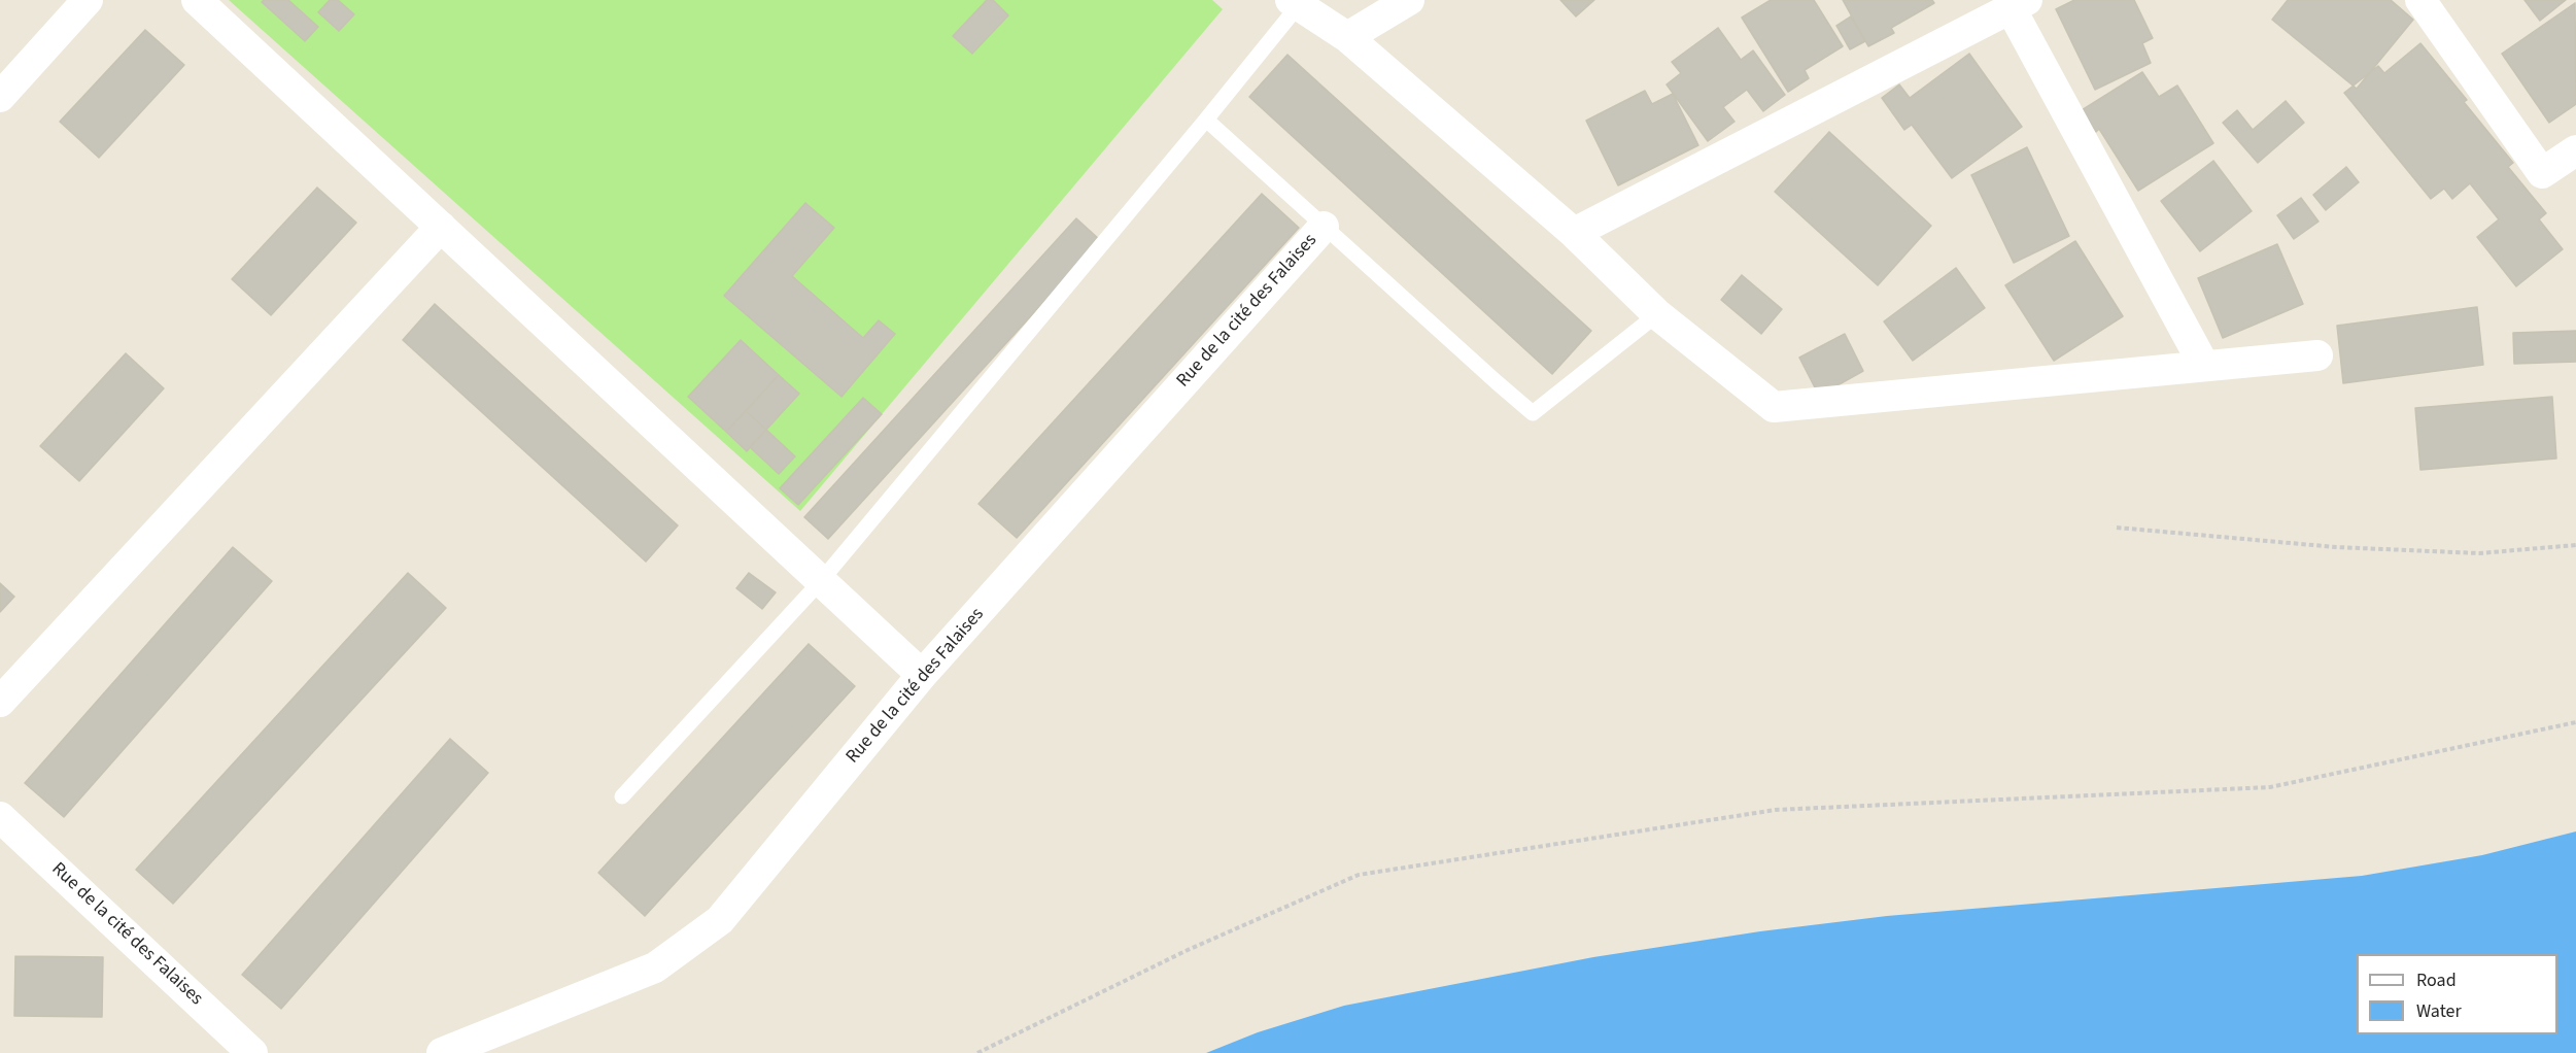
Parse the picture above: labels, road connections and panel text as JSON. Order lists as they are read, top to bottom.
{
  "streets": {
    "street": ["Rue de la cité des Falaises"]
  },
  "legend": ["Road", "Water"]
}
